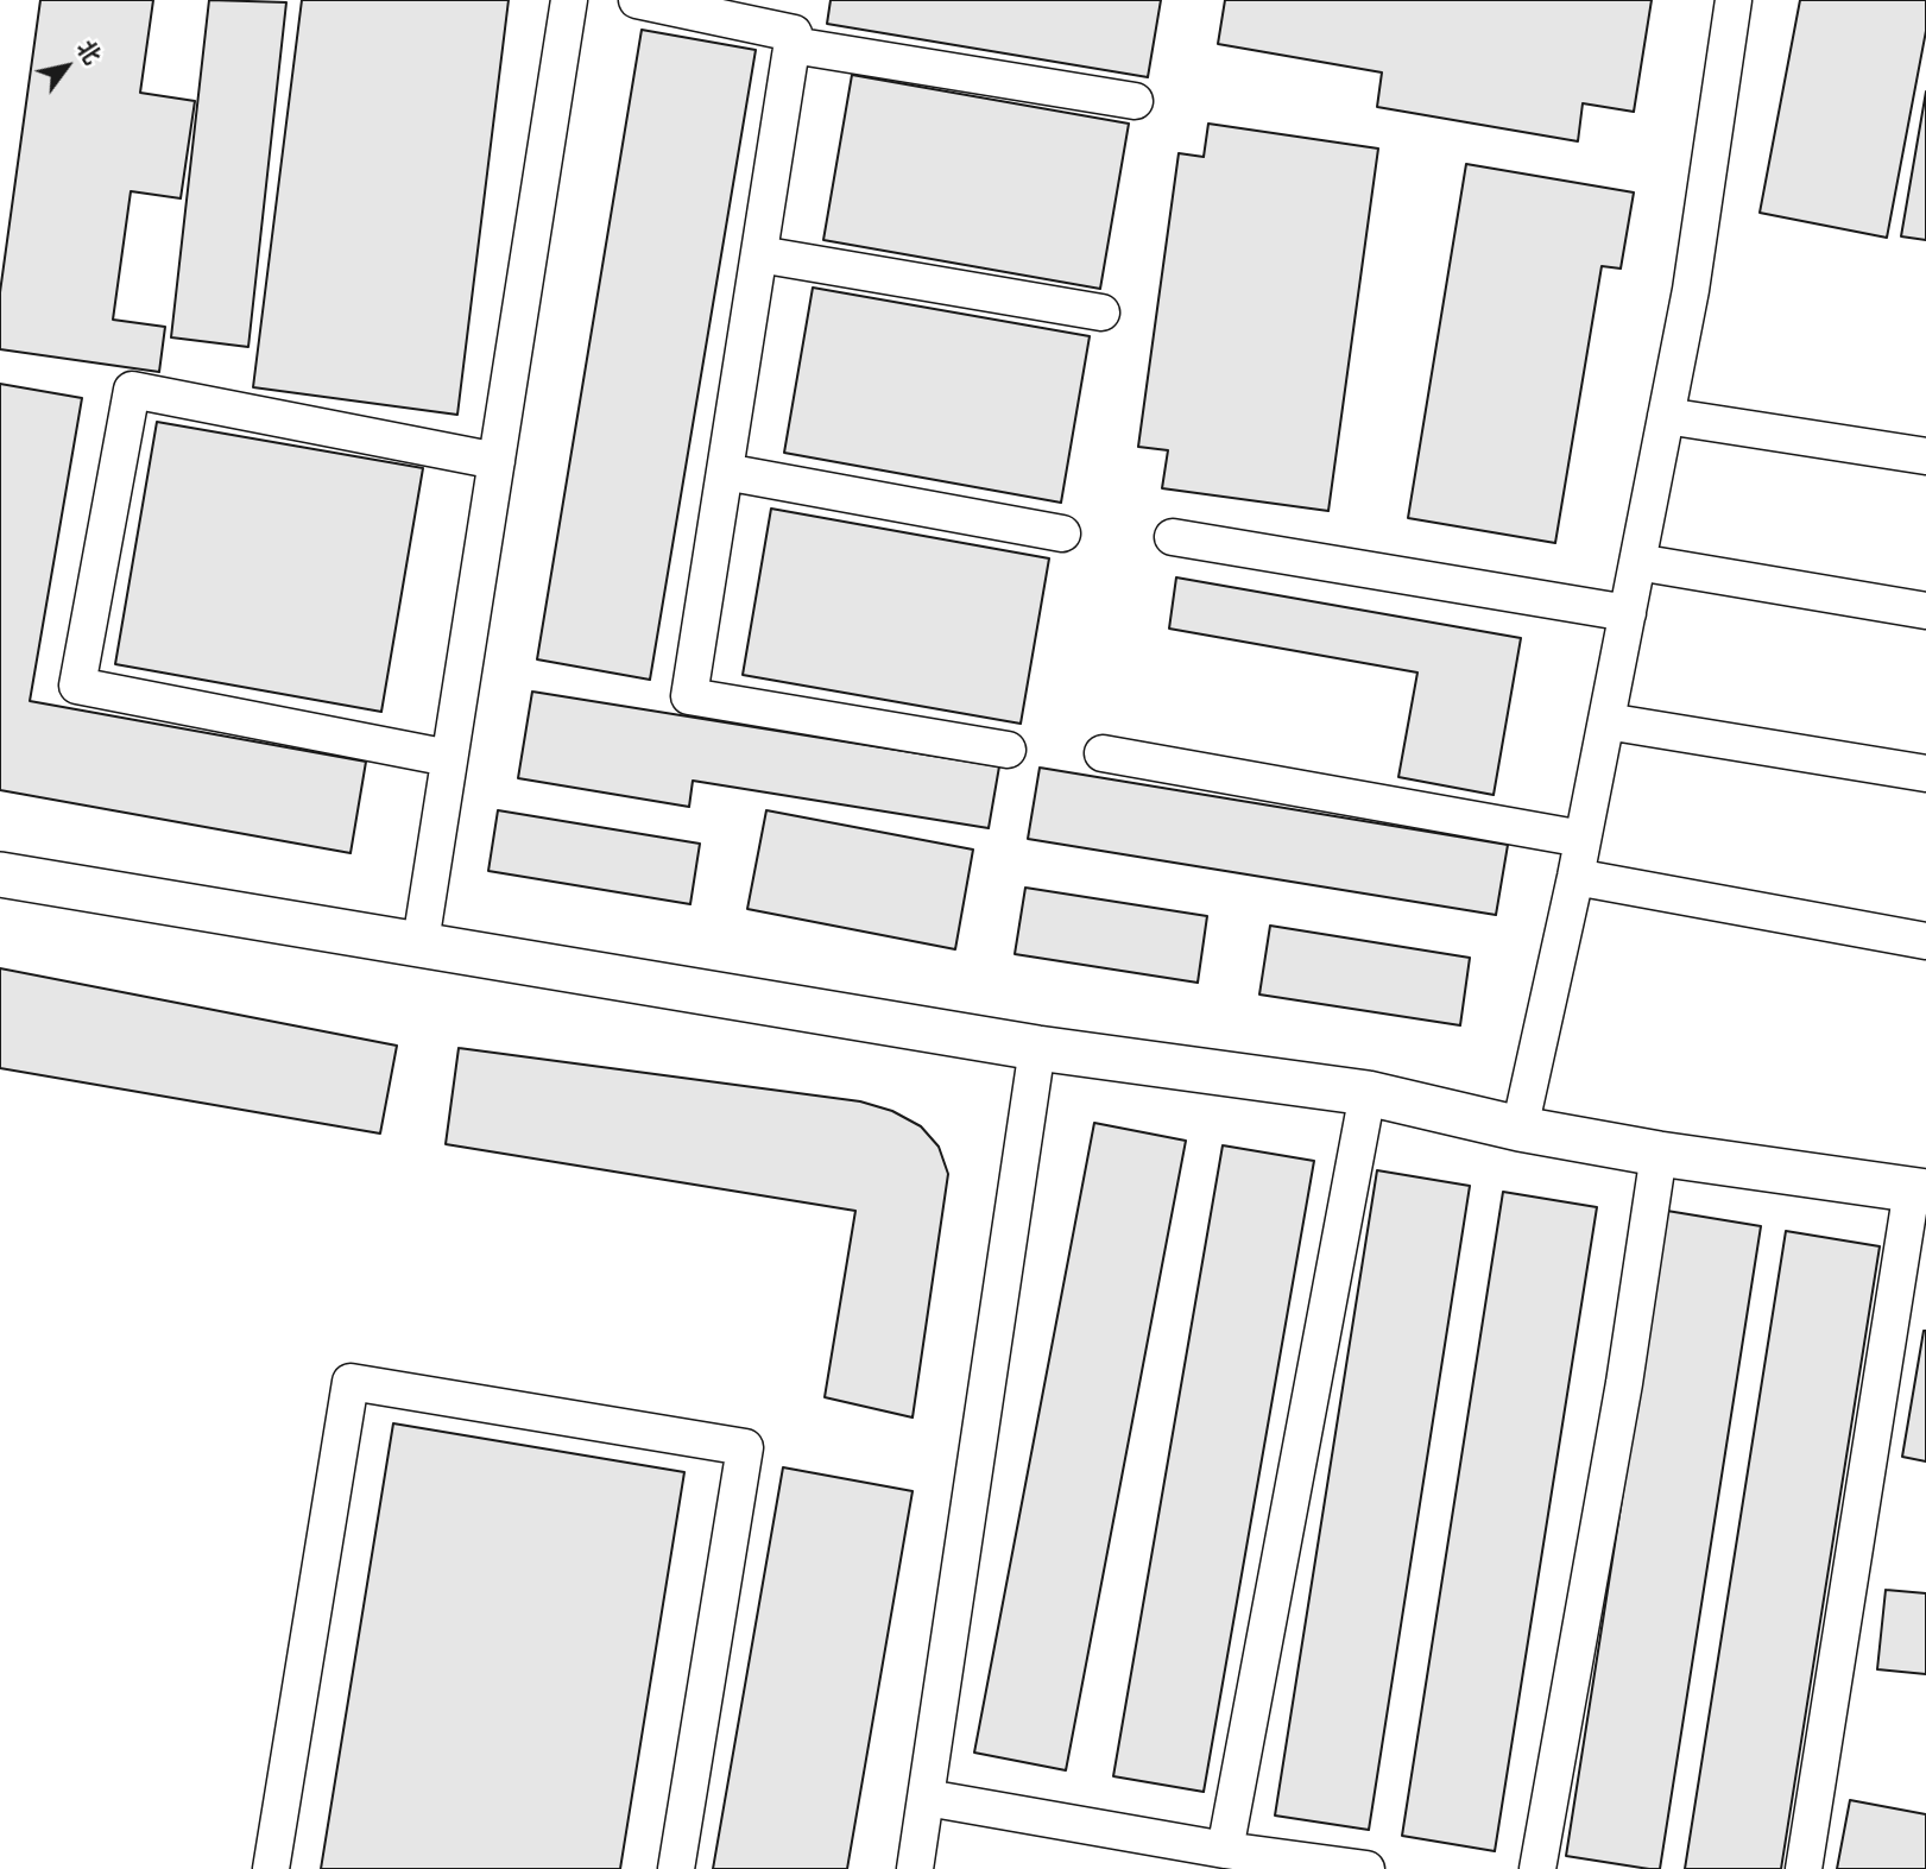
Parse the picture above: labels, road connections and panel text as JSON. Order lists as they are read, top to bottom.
{
  "north": "top right"
}
